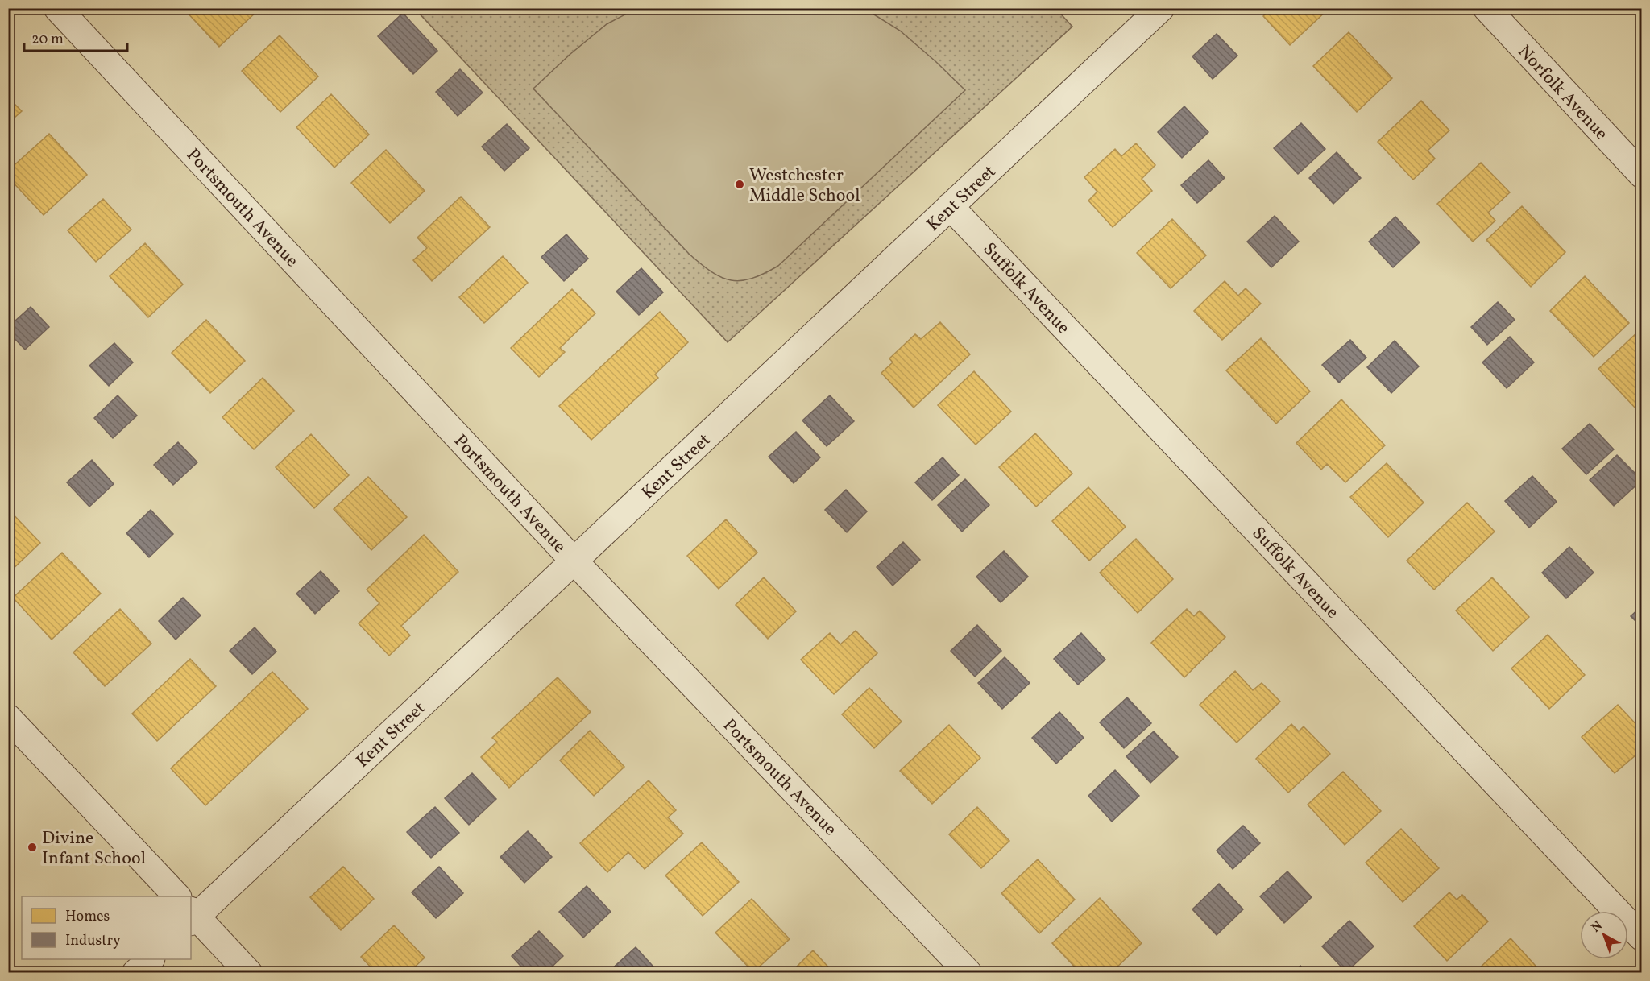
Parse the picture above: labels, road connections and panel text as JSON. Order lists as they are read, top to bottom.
{
  "streets": {
    "street": [
      "Norfolk Avenue",
      "Kent Street",
      "Portsmouth Avenue",
      "Suffolk Avenue"
    ]
  },
  "crossings": [
    ["Kent Street", "Portsmouth Avenue"],
    ["Kent Street", "Suffolk Avenue"]
  ],
  "places": ["Westchester Middle School", "Divine Infant School"],
  "legend": ["Homes", "Industry"],
  "scale_bar": "20 m",
  "north": "top left"
}
